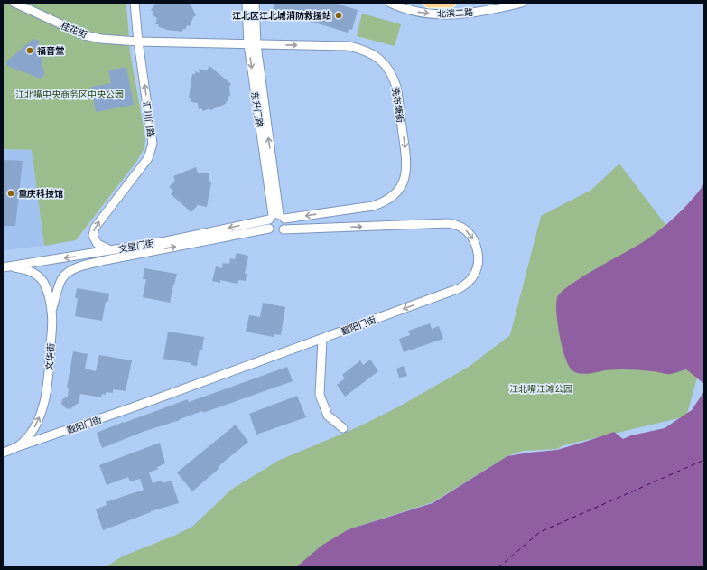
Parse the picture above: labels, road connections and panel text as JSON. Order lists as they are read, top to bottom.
{
  "streets": {
    "main road": ["北滨二路"],
    "street": [
      "桂花街",
      "洗布塘街",
      "东升门路",
      "汇川门路",
      "文星门街",
      "觐阳门街",
      "文华街"
    ]
  },
  "crossings": [
    ["桂花街", "洗布塘街"],
    ["桂花街", "汇川门路"],
    ["洗布塘街", "东升门路"],
    ["洗布塘街", "汇川门路"],
    ["洗布塘街", "文星门街"],
    ["洗布塘街", "觐阳门街"],
    ["东升门路", "文星门街"],
    ["东升门路", "觐阳门街"],
    ["汇川门路", "文星门街"],
    ["文星门街", "觐阳门街"],
    ["文星门街", "文华街"],
    ["觐阳门街", "文华街"]
  ],
  "one_way": ["北滨二路", "汇川门路", "文华街"],
  "parks": ["江北嘴中央商务区中央公园", "江北嘴江滩公园"],
  "places": ["江北区江北城消防救援站", "福音堂", "重庆科技馆"]
}
